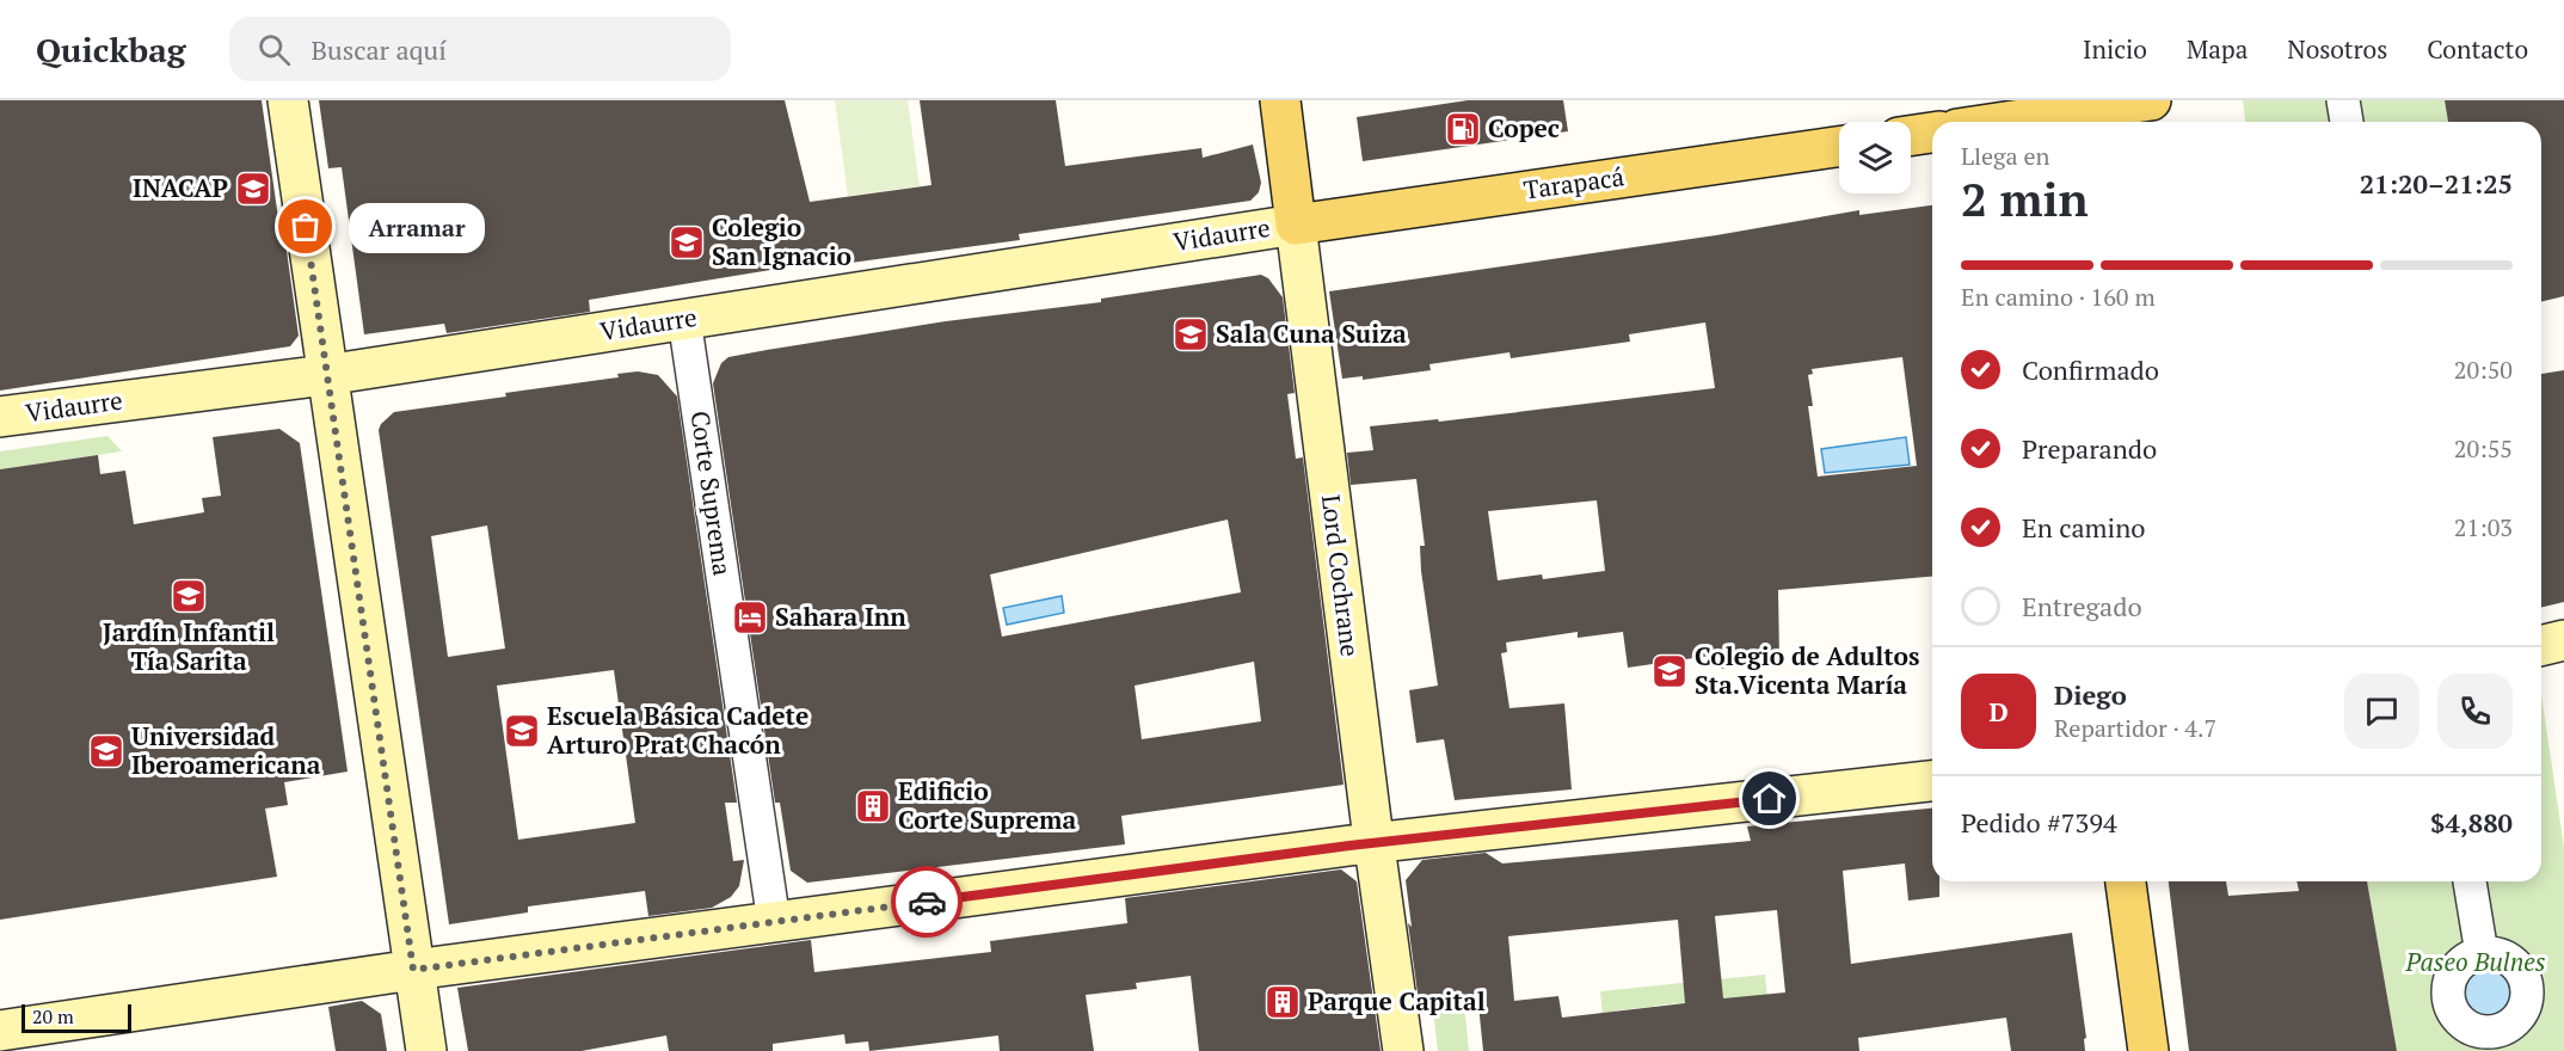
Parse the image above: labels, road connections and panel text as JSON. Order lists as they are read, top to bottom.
{
  "streets": {
    "main road": ["Tarapacá", "Vidaurre", "Lord Cochrane"],
    "street": ["Corte Suprema"]
  },
  "crossings": [
    ["Tarapacá", "Vidaurre"],
    ["Tarapacá", "Lord Cochrane"],
    ["Vidaurre", "Corte Suprema"],
    ["Vidaurre", "Lord Cochrane"]
  ],
  "parks": ["Paseo Bulnes"],
  "places": {
    "fuel station": ["Copec"],
    "school or university": [
      "INACAP",
      "Colegio San Ignacio",
      "Sala Cuna Suiza",
      "Jardín Infantil Tía Sarita",
      "Colegio de Adultos Sta.Vicenta María",
      "Escuela Básica Cadete Arturo Prat Chacón",
      "Universidad Iberoamericana"
    ],
    "other": ["Arramar"],
    "hotel": ["Sahara Inn"],
    "building": ["Edificio Corte Suprema", "Parque Capital"]
  },
  "scale_bar": "20 m",
  "page": {
    "header": "Quickbag",
    "search": "Buscar aquí",
    "nav": [
      "Inicio",
      "Mapa",
      "Nosotros",
      "Contacto"
    ],
    "heading": ["2 min", "Llega en", "21:20–21:25"],
    "panel": [
      "Diego",
      "Repartidor · 4.7",
      "Pedido #7394",
      "$4,880"
    ],
    "bubble": "Arramar",
    "bar": "En camino · 160 m",
    "list": [
      ["Confirmado", "20:50"],
      ["Preparando", "20:55"],
      ["En camino", "21:03"],
      "Entregado"
    ],
    "round": "D",
    "scale": "20 m"
  }
}
